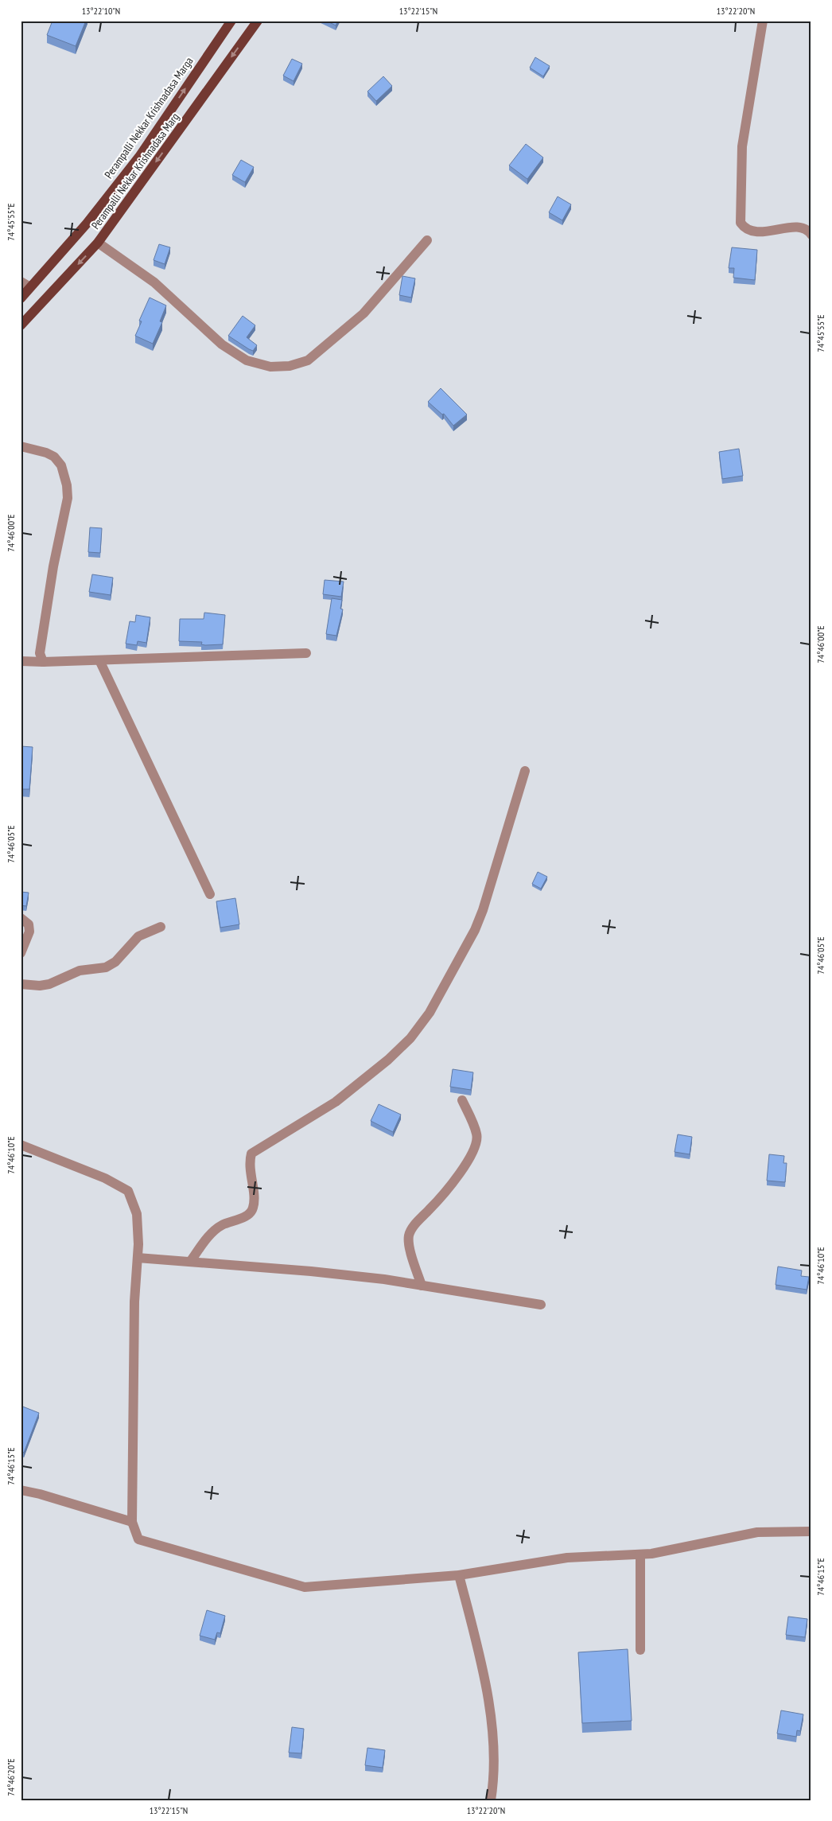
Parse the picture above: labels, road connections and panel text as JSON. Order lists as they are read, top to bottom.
{
  "streets": {
    "main road": ["Perampalli Nekkar Krishnadasa Marga", "Perampalli Nekkar Krishnadasa Marg"]
  },
  "one_way": ["Perampalli Nekkar Krishnadasa Marga", "Perampalli Nekkar Krishnadasa Marg"],
  "coordinates": [
    "13°22'10\"N",
    "13°22'15\"N",
    "13°22'20\"N",
    "74°45'55\"E",
    "74°46'00\"E",
    "74°46'05\"E",
    "74°46'10\"E",
    "74°46'15\"E",
    "74°46'20\"E"
  ]
}
